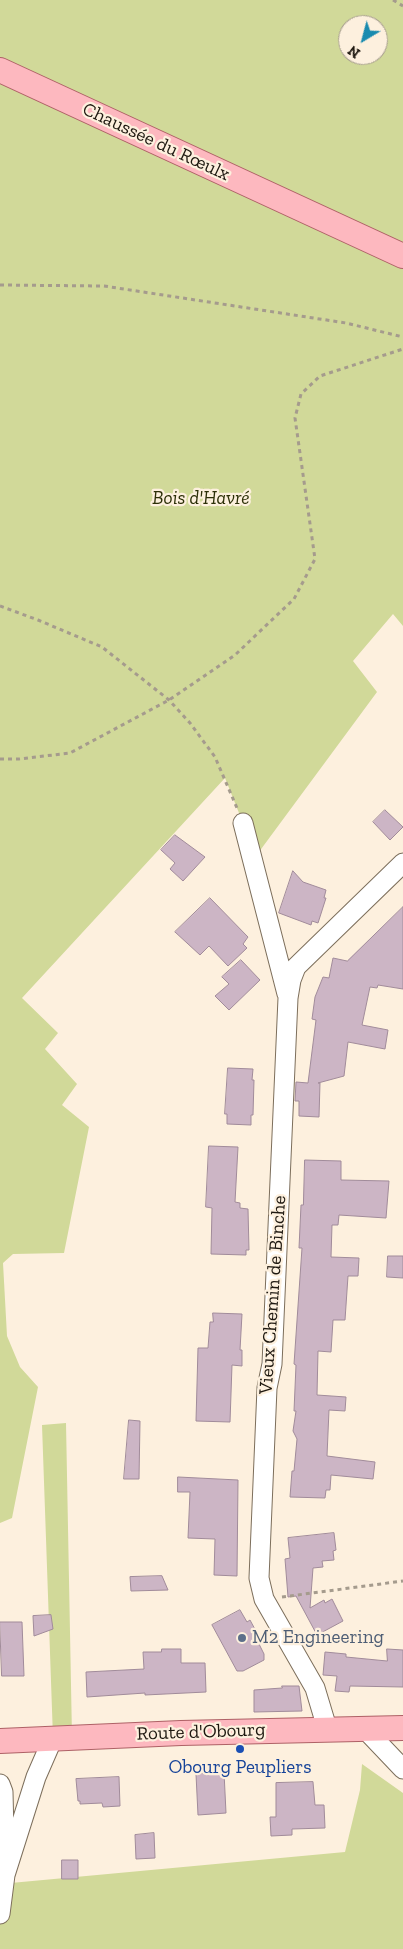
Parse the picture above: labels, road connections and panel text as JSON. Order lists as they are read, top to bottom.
{
  "streets": {
    "main road": ["Chaussée du Rœulx", "Route d'Obourg"],
    "street": ["Vieux Chemin de Binche"]
  },
  "crossings": [
    ["Vieux Chemin de Binche", "Route d'Obourg"]
  ],
  "parks": ["Bois d'Havré"],
  "places": ["M2 Engineering", "Obourg Peupliers"],
  "north": "bottom left"
}
